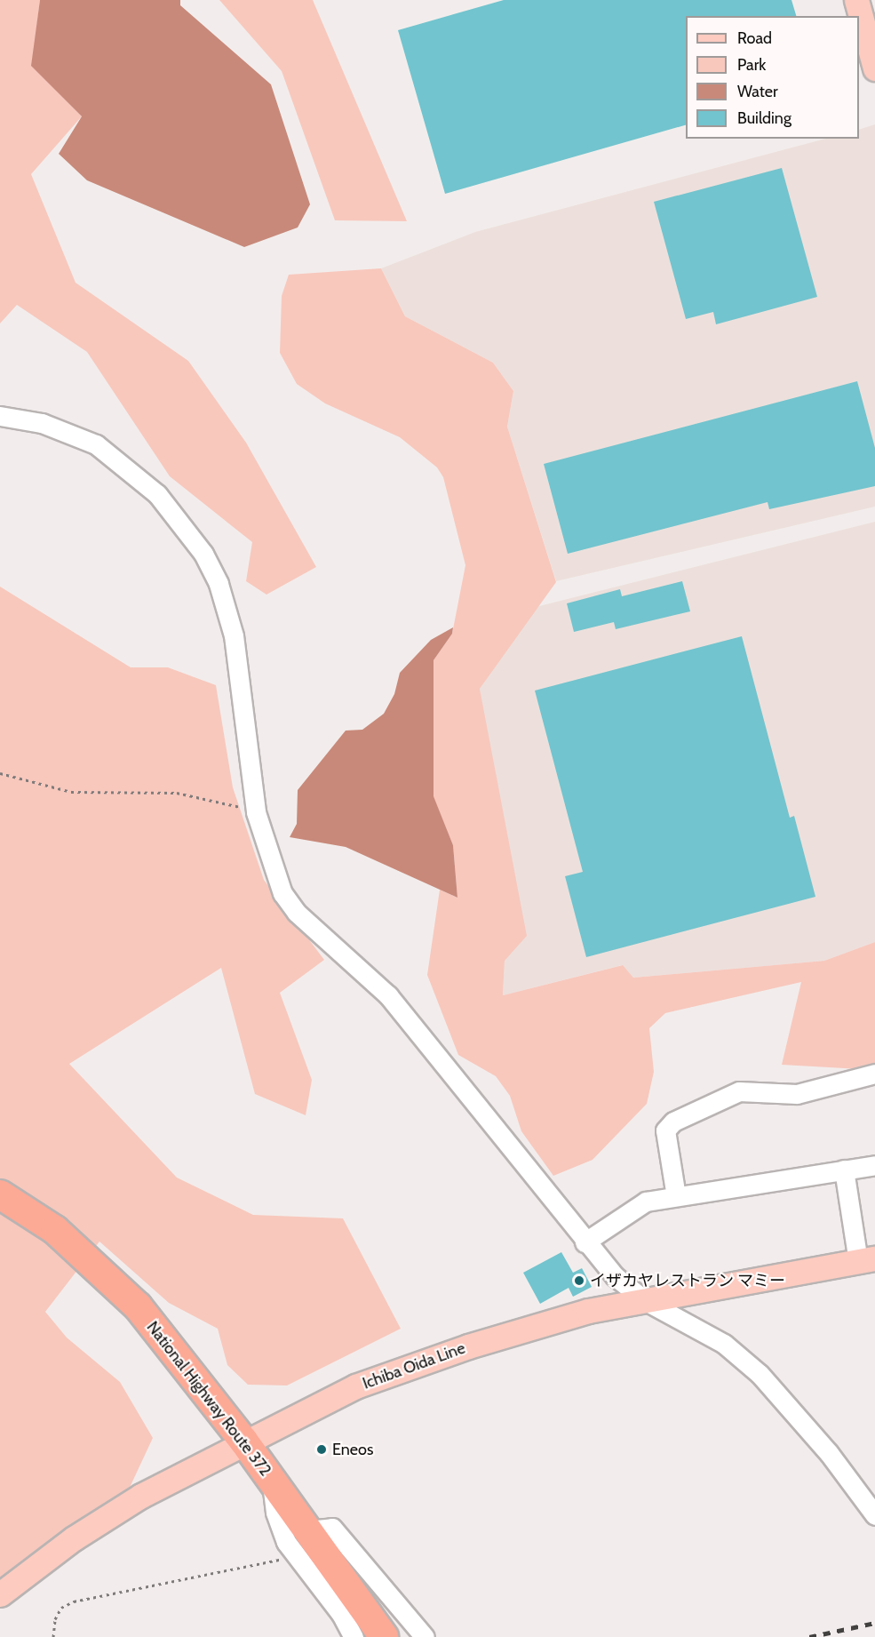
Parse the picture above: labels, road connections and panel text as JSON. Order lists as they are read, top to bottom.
{
  "streets": {
    "highway": ["National Highway Route 372"],
    "main road": ["Ichiba Oida Line"]
  },
  "crossings": [
    ["Ichiba Oida Line", "National Highway Route 372"]
  ],
  "places": ["イザカヤレストラン マミー", "Eneos"],
  "legend": [
    "Road",
    "Park",
    "Water",
    "Building"
  ]
}
